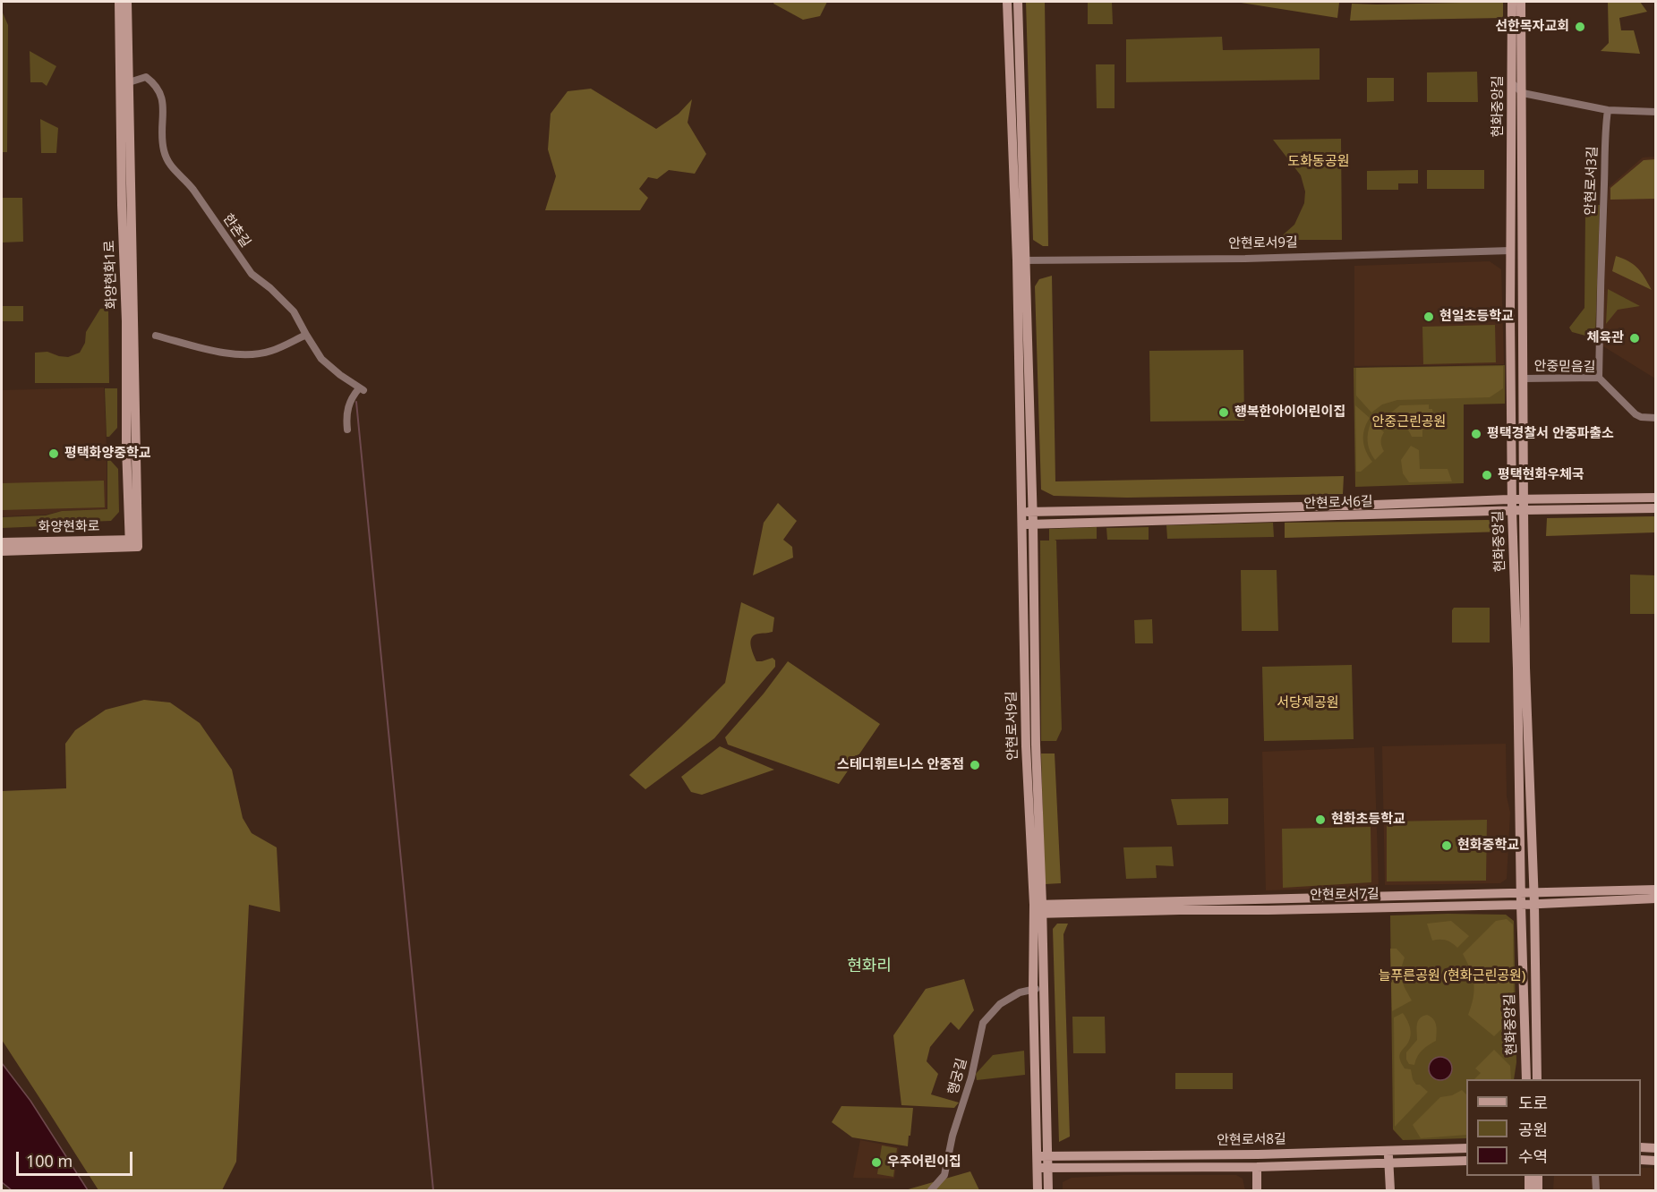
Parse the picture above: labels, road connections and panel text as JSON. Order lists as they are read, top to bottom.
{
  "streets": {
    "street": [
      "현화중앙길",
      "안현로서3길",
      "한촌길",
      "안현로서9길",
      "화양현화1로",
      "안중믿음길",
      "안현로서6길",
      "화양현화로",
      "안현로서7길",
      "행궁길",
      "안현로서8길"
    ]
  },
  "crossings": [
    ["현화중앙길", "안현로서9길"],
    ["현화중앙길", "안현로서6길"],
    ["현화중앙길", "안현로서7길"],
    ["안현로서3길", "안중믿음길"],
    ["한촌길", "화양현화1로"],
    ["안현로서9길", "안현로서6길"],
    ["안현로서9길", "안현로서7길"],
    ["화양현화1로", "화양현화로"]
  ],
  "districts": ["현화리"],
  "parks": [
    "도화동공원",
    "안중근린공원",
    "서당제공원",
    "늘푸른공원 (현화근린공원)"
  ],
  "places": [
    "선한목자교회",
    "현일초등학교",
    "체육관",
    "행복한아이어린이집",
    "평택경찰서 안중파출소",
    "평택화양중학교",
    "평택현화우체국",
    "스테디휘트니스 안중점",
    "현화초등학교",
    "현화중학교",
    "우주어린이집"
  ],
  "legend": ["도로", "공원", "수역"],
  "scale_bar": "100 m"
}
